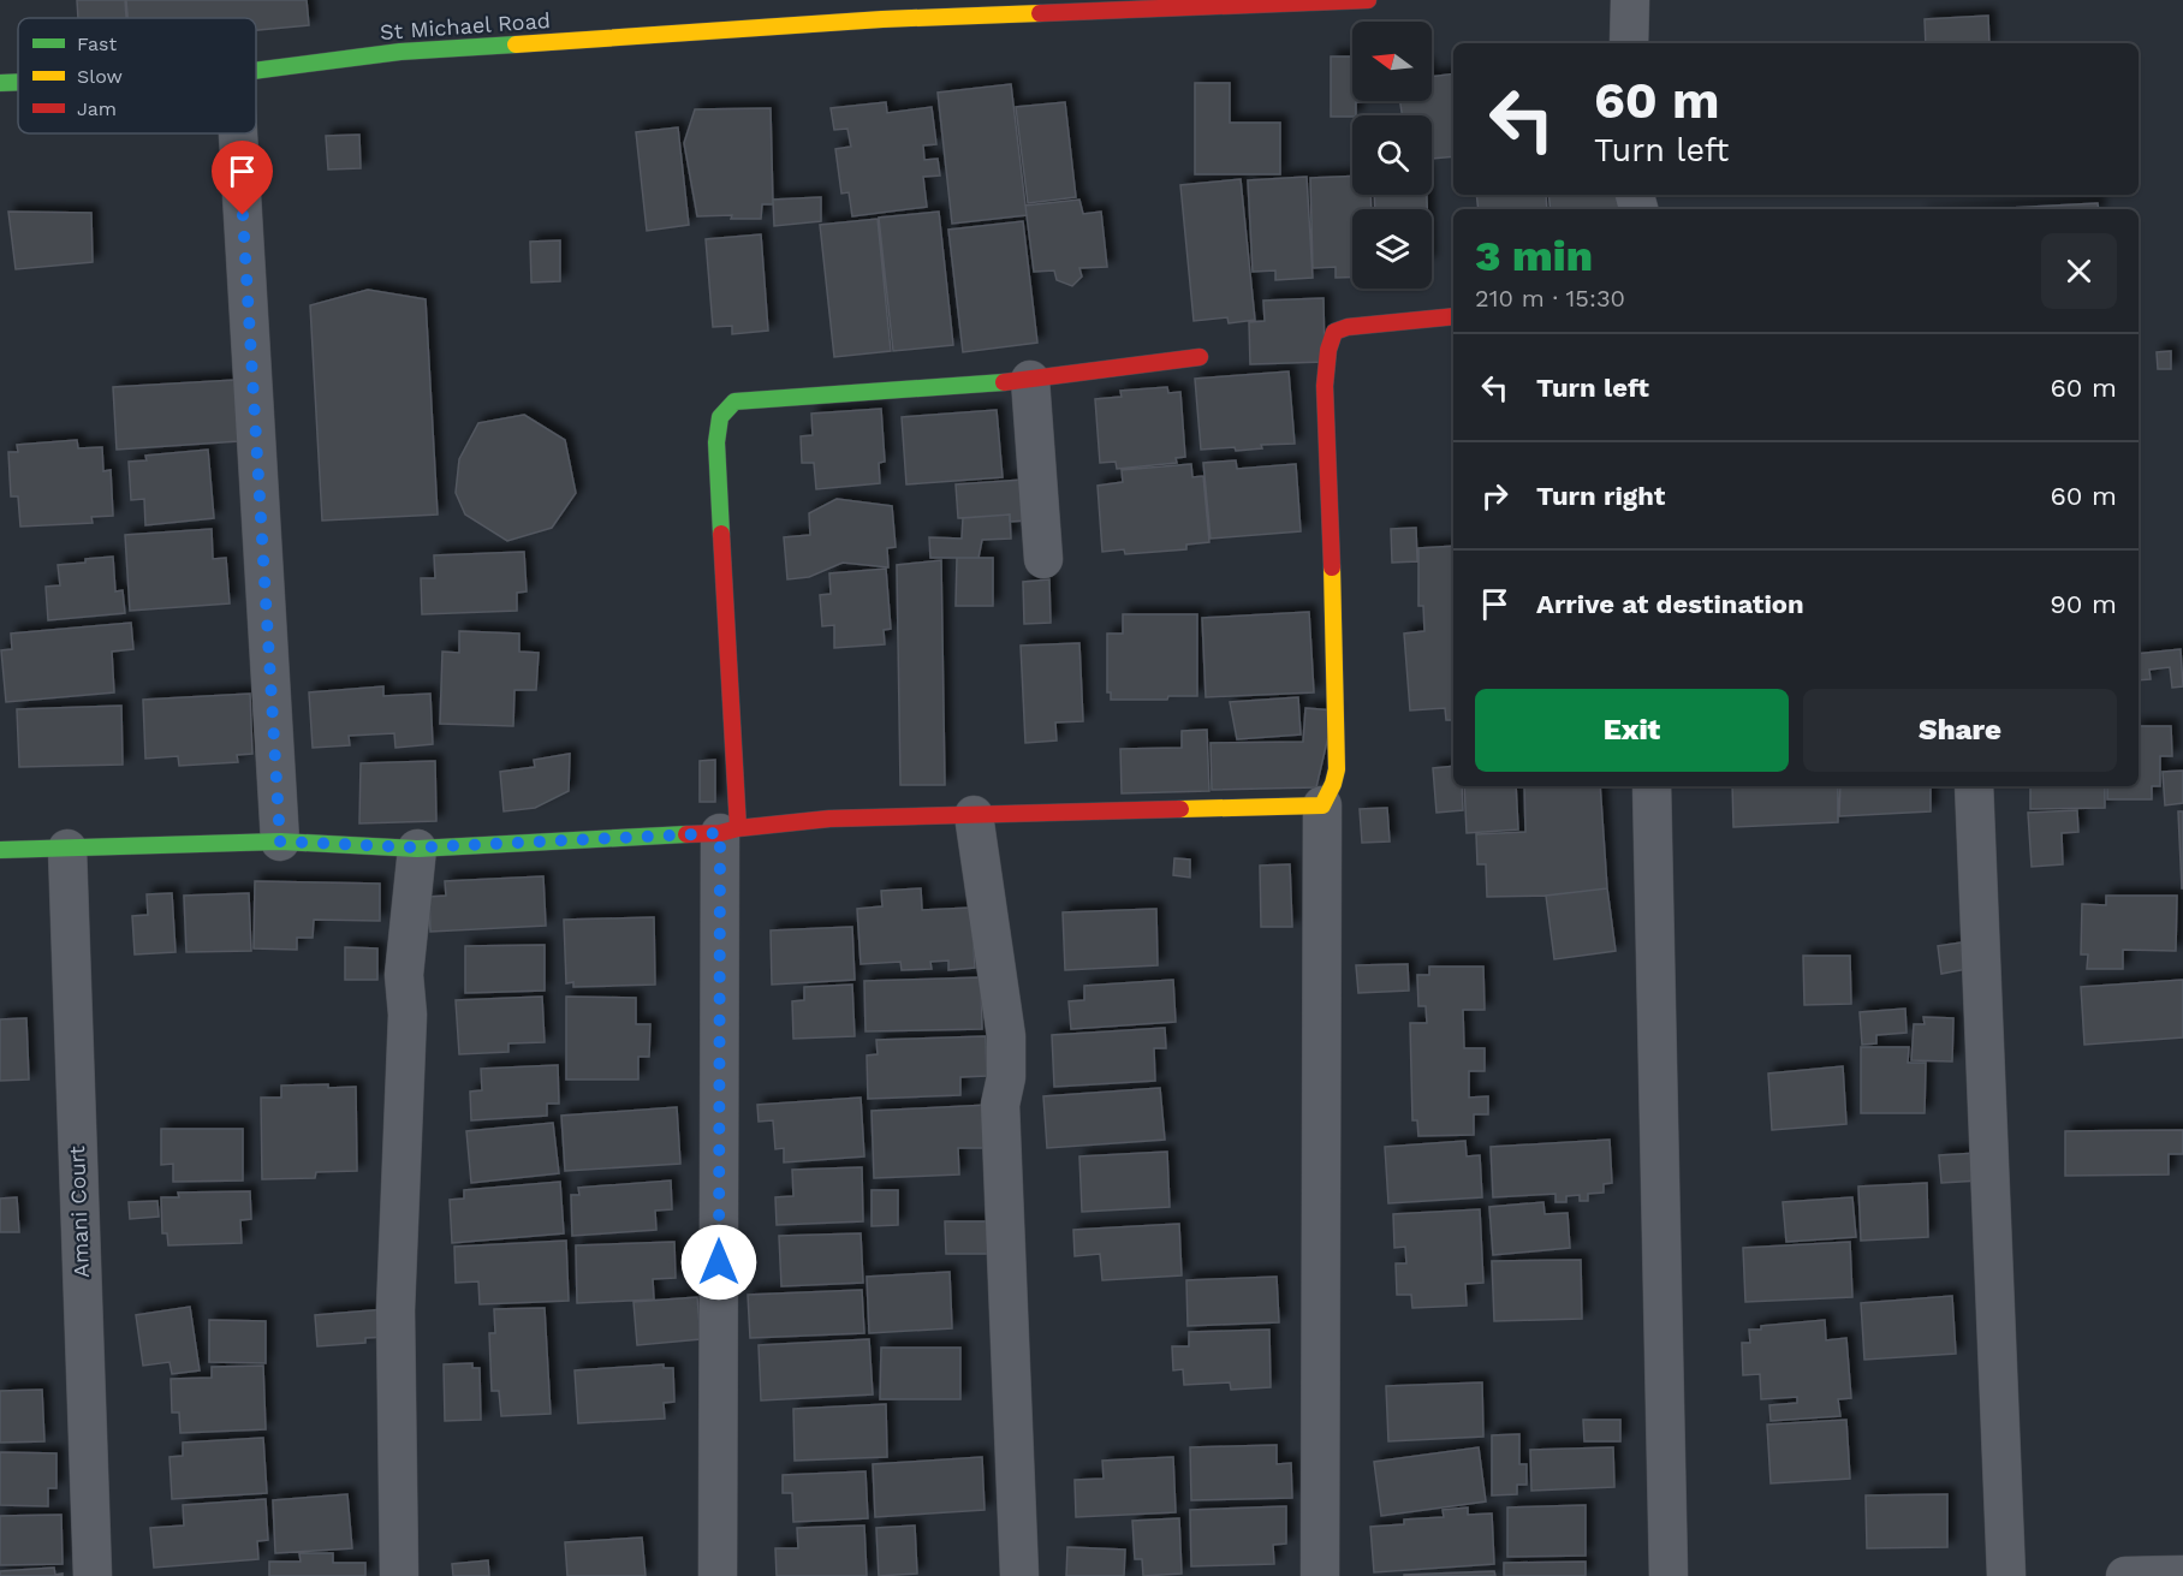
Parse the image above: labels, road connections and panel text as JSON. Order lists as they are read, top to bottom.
{
  "streets": {
    "street": ["St Michael Road", "Amani Court"]
  },
  "legend": ["Fast", "Slow", "Jam"],
  "north": "left",
  "page": {
    "turn": ["60 m", "Turn left"],
    "heading": ["3 min", "210 m · 15:30"],
    "list": [
      {
        "name": "Turn left",
        "value": "60 m"
      },
      {
        "name": "Turn right",
        "value": "60 m"
      },
      {
        "name": "Arrive at destination",
        "value": "90 m"
      }
    ],
    "buttons": ["Exit", "Share"]
  }
}
